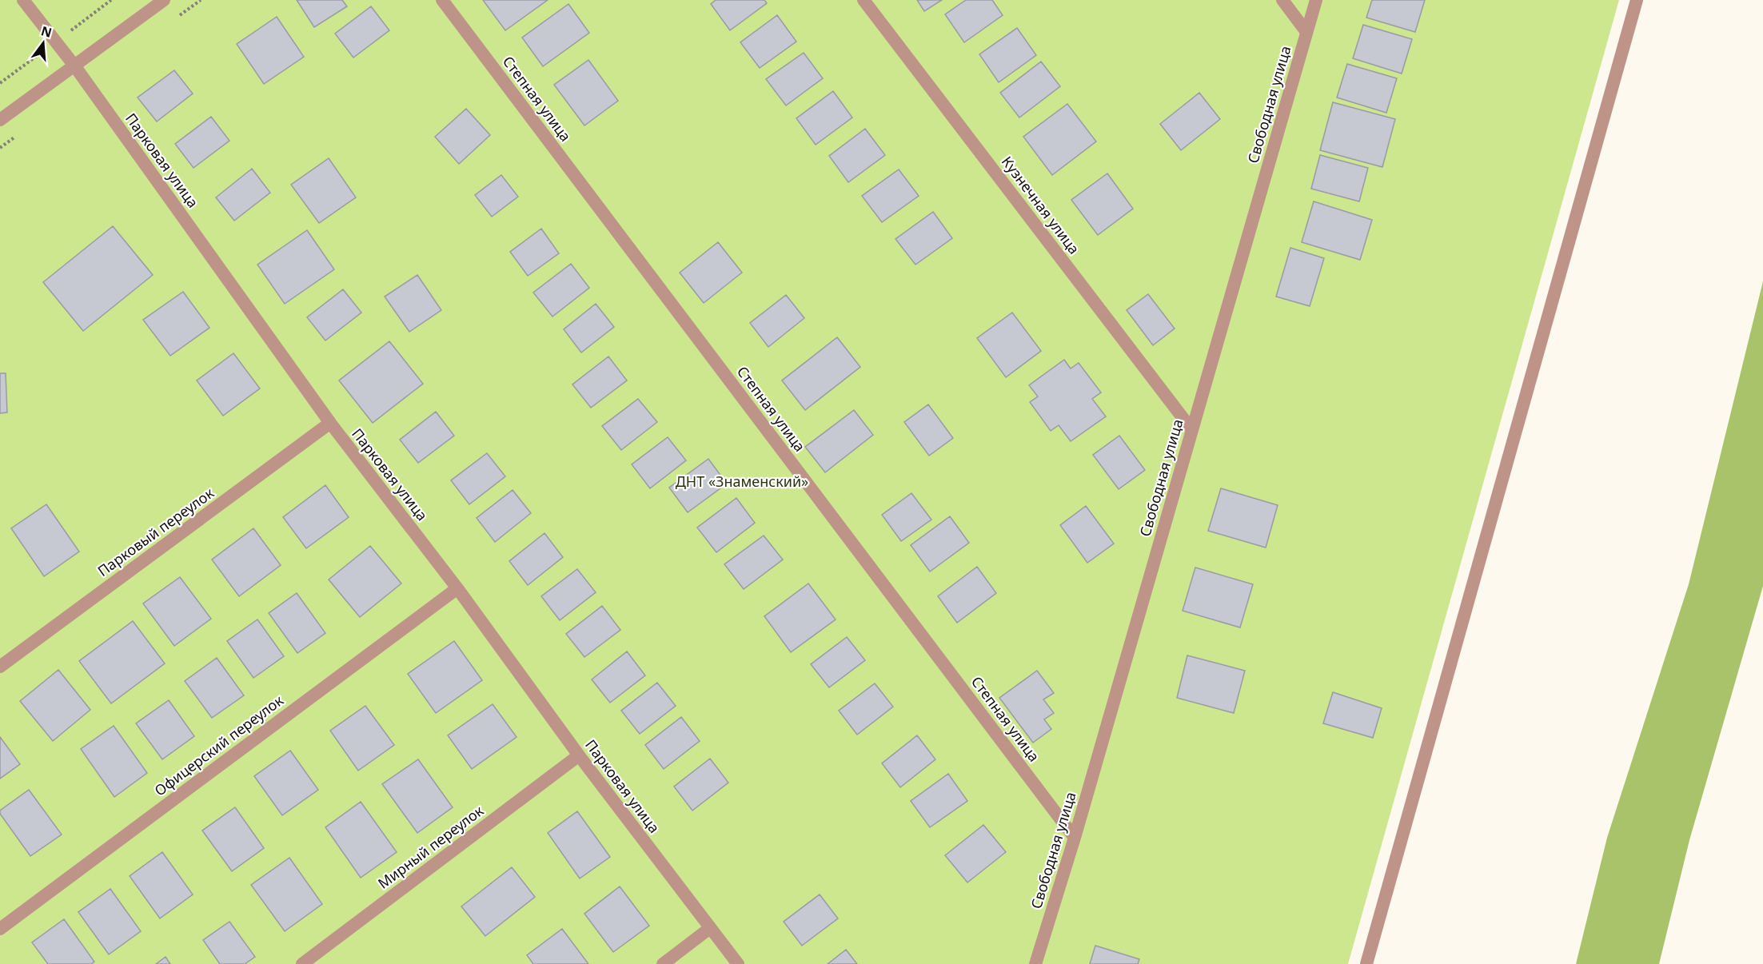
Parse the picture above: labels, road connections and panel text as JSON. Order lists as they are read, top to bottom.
{
  "streets": {
    "street": [
      "Степная улица",
      "Свободная улица",
      "Парковая улица",
      "Кузнечная улица",
      "Парковый переулок",
      "Офицерский переулок",
      "Мирный переулок"
    ]
  },
  "crossings": [
    ["Степная улица", "Свободная улица"],
    ["Свободная улица", "Кузнечная улица"],
    ["Парковая улица", "Парковый переулок"],
    ["Парковая улица", "Офицерский переулок"],
    ["Парковая улица", "Мирный переулок"]
  ],
  "parks": ["ДНТ «Знаменский»"],
  "north": "top"
}
